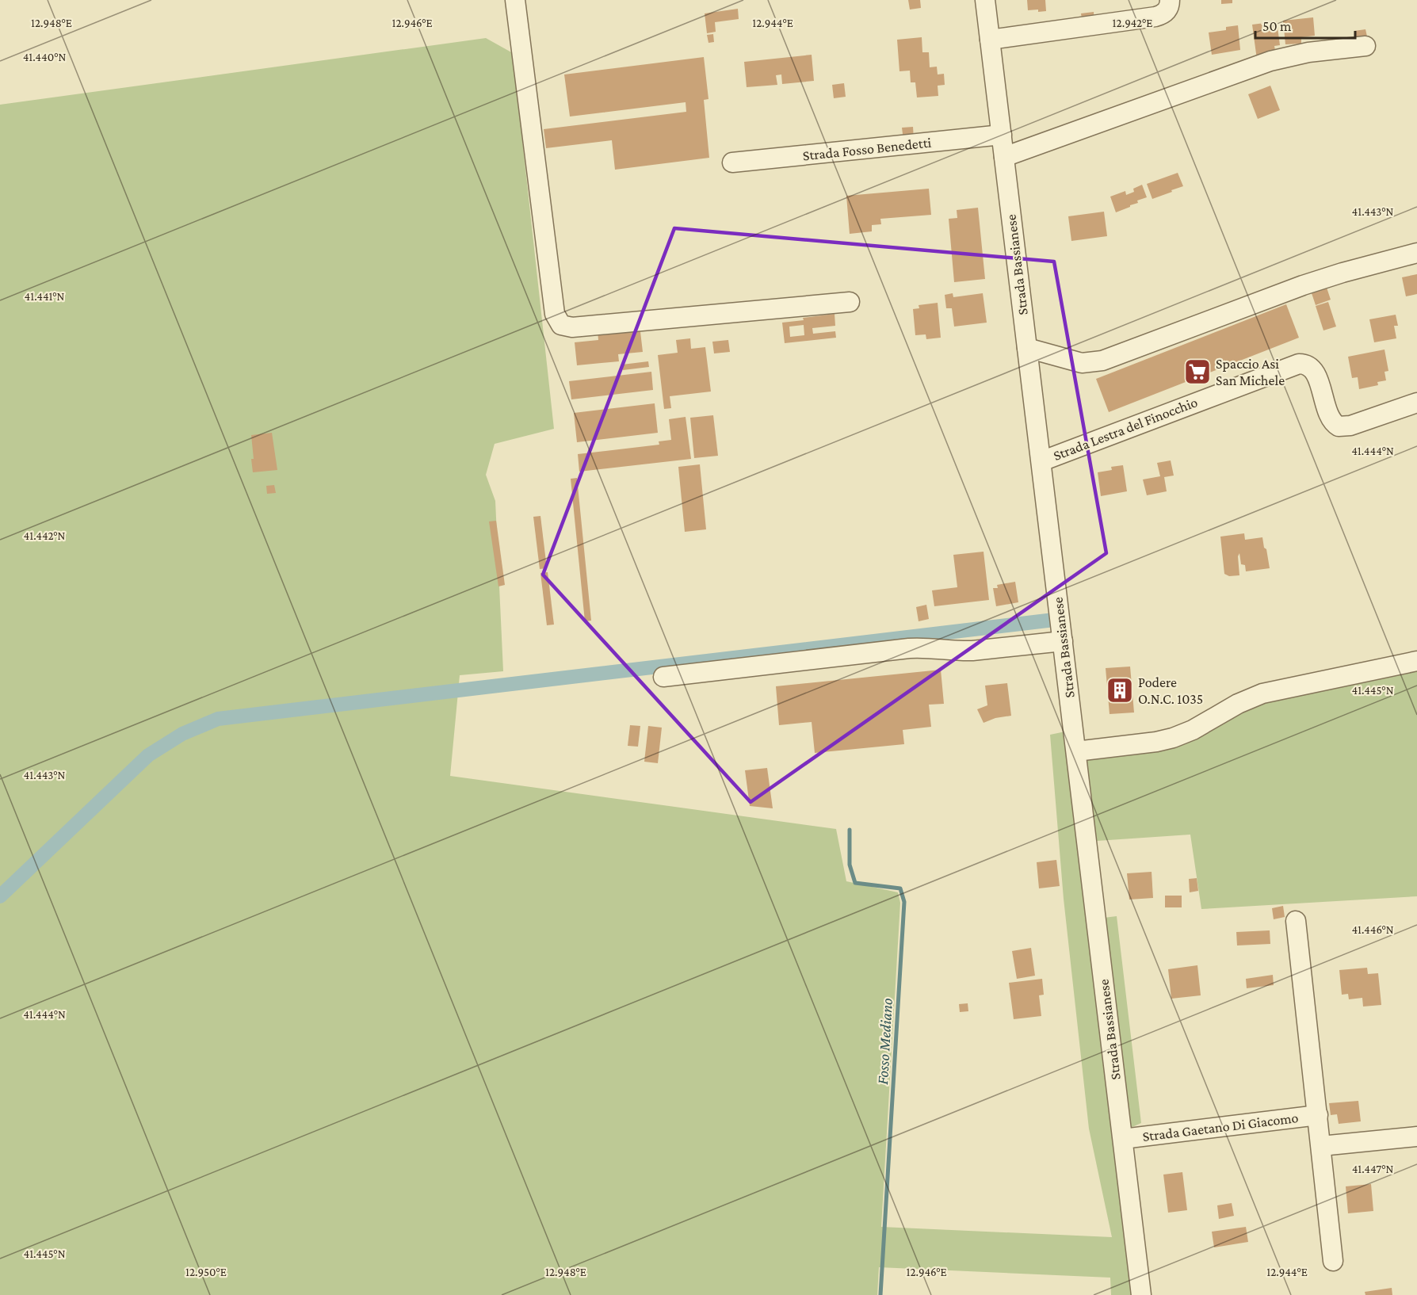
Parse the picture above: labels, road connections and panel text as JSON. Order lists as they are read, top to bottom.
{
  "streets": {
    "street": [
      "Strada Fosso Benedetti",
      "Strada Bassianese",
      "Strada Lestra del Finocchio",
      "Strada Gaetano Di Giacomo"
    ]
  },
  "crossings": [
    ["Strada Fosso Benedetti", "Strada Bassianese"],
    ["Strada Bassianese", "Strada Lestra del Finocchio"],
    ["Strada Bassianese", "Strada Gaetano Di Giacomo"]
  ],
  "water": ["Fosso Mediano"],
  "places": {
    "supermarket": ["Spaccio Asi San Michele"],
    "building": ["Podere O.N.C. 1035"]
  },
  "scale_bar": "50 m",
  "coordinates": [
    "12.942°E",
    "12.948°E",
    "12.946°E",
    "12.944°E",
    "41.440°N",
    "41.443°N",
    "41.441°N",
    "41.444°N",
    "41.442°N",
    "41.445°N",
    "41.446°N",
    "41.447°N",
    "12.950°E"
  ]
}
